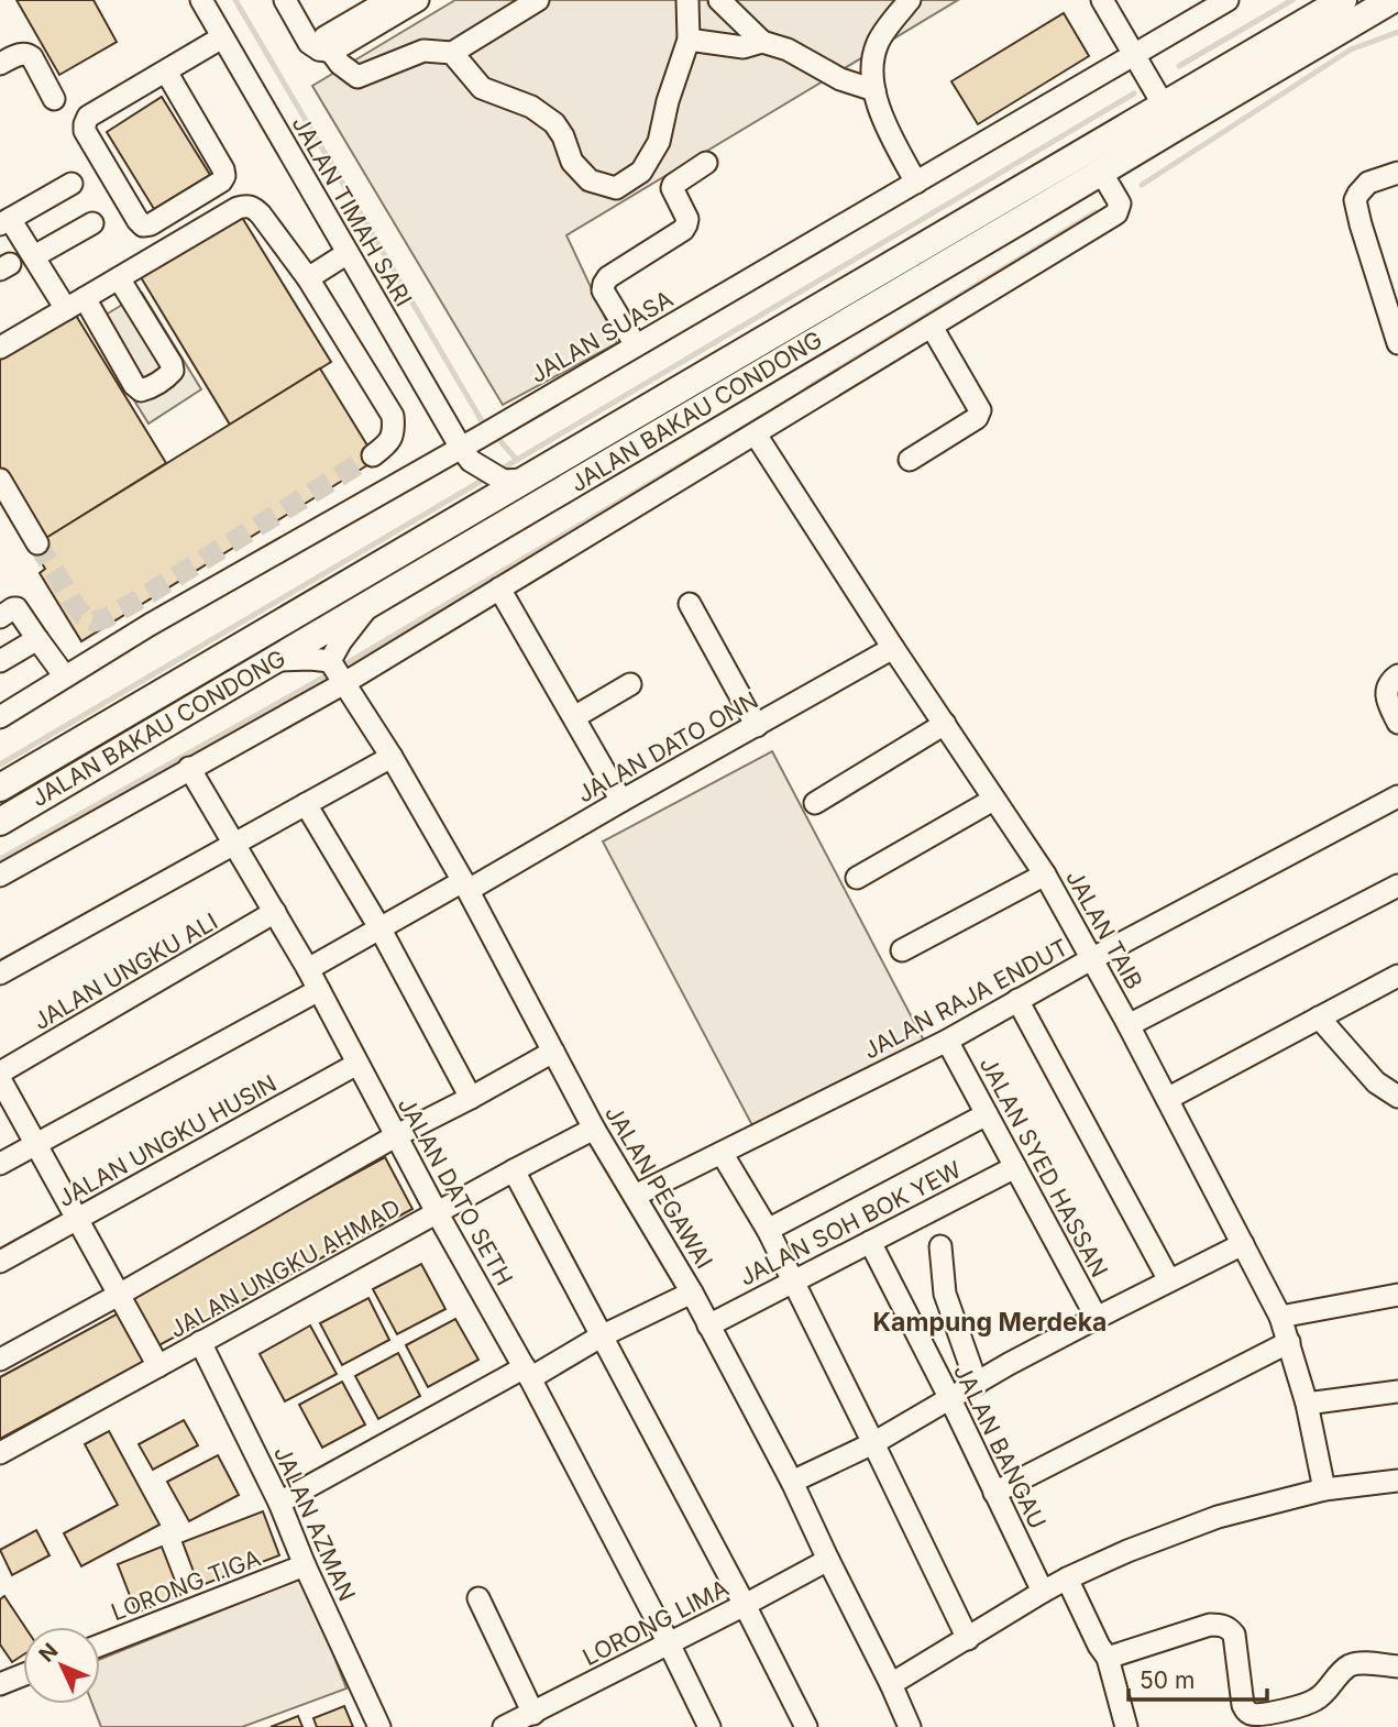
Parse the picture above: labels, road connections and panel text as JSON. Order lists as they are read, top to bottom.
{
  "streets": {
    "main road": ["JALAN BAKAU CONDONG"],
    "street": [
      "JALAN TIMAH SARI",
      "JALAN SUASA",
      "JALAN DATO ONN",
      "JALAN TAIB",
      "JALAN UNGKU ALI",
      "JALAN RAJA ENDUT",
      "JALAN UNGKU HUSIN",
      "JALAN SYED HASSAN",
      "JALAN PEGAWAI",
      "JALAN DATO SETH",
      "JALAN SOH BOK YEW",
      "JALAN UNGKU AHMAD",
      "JALAN BANGAU",
      "JALAN AZMAN",
      "LORONG TIGA",
      "LORONG LIMA"
    ]
  },
  "crossings": [
    ["JALAN TIMAH SARI", "JALAN SUASA"],
    ["JALAN DATO ONN", "JALAN TAIB"],
    ["JALAN DATO ONN", "JALAN PEGAWAI"],
    ["JALAN DATO ONN", "JALAN DATO SETH"],
    ["JALAN TAIB", "JALAN RAJA ENDUT"],
    ["JALAN UNGKU ALI", "JALAN DATO SETH"],
    ["JALAN RAJA ENDUT", "JALAN SYED HASSAN"],
    ["JALAN RAJA ENDUT", "JALAN PEGAWAI"],
    ["JALAN UNGKU HUSIN", "JALAN DATO SETH"],
    ["JALAN SYED HASSAN", "JALAN SOH BOK YEW"],
    ["JALAN PEGAWAI", "JALAN SOH BOK YEW"],
    ["JALAN PEGAWAI", "JALAN UNGKU AHMAD"],
    ["JALAN PEGAWAI", "LORONG LIMA"],
    ["JALAN DATO SETH", "JALAN UNGKU AHMAD"],
    ["JALAN DATO SETH", "LORONG LIMA"],
    ["JALAN SOH BOK YEW", "JALAN BANGAU"],
    ["JALAN UNGKU AHMAD", "JALAN AZMAN"],
    ["JALAN AZMAN", "LORONG TIGA"]
  ],
  "districts": ["Kampung Merdeka"],
  "scale_bar": "50 m",
  "north": "top left"
}
